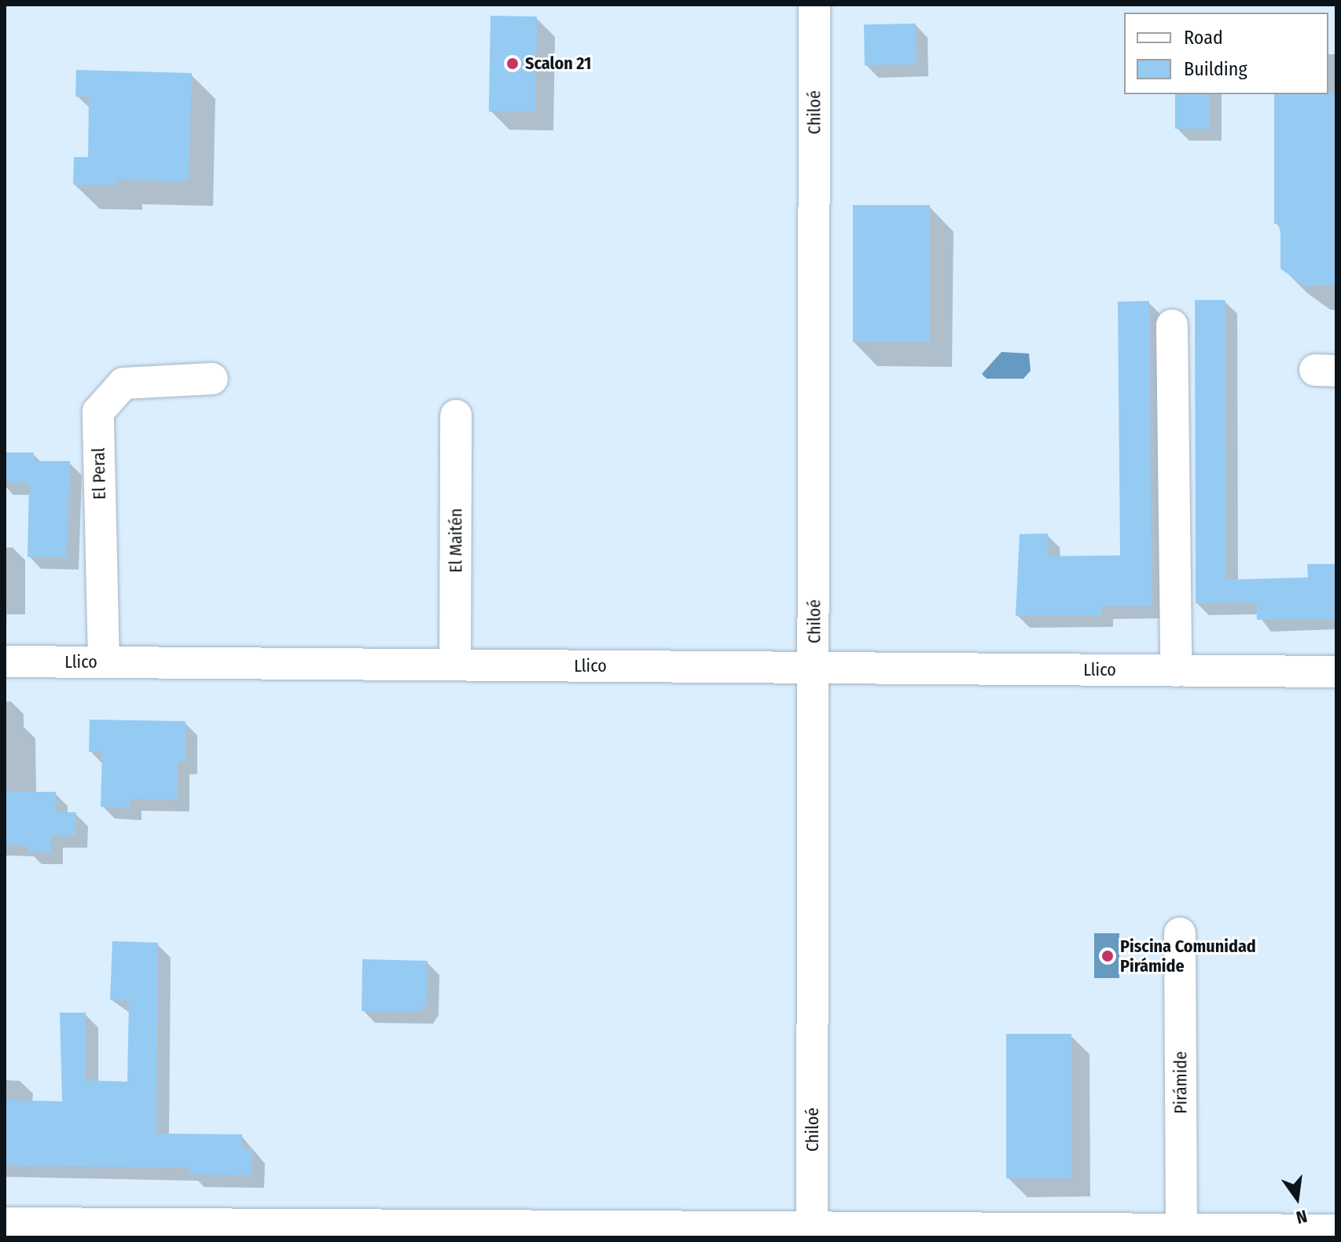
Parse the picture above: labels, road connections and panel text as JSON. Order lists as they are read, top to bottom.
{
  "streets": {
    "street": [
      "Chiloé",
      "El Peral",
      "El Maitén",
      "Llico",
      "Pirámide"
    ]
  },
  "crossings": [
    ["Chiloé", "Llico"],
    ["El Peral", "Llico"],
    ["El Maitén", "Llico"]
  ],
  "places": ["Scalon 21", "Piscina Comunidad Pirámide"],
  "legend": ["Road", "Building"],
  "north": "bottom"
}
